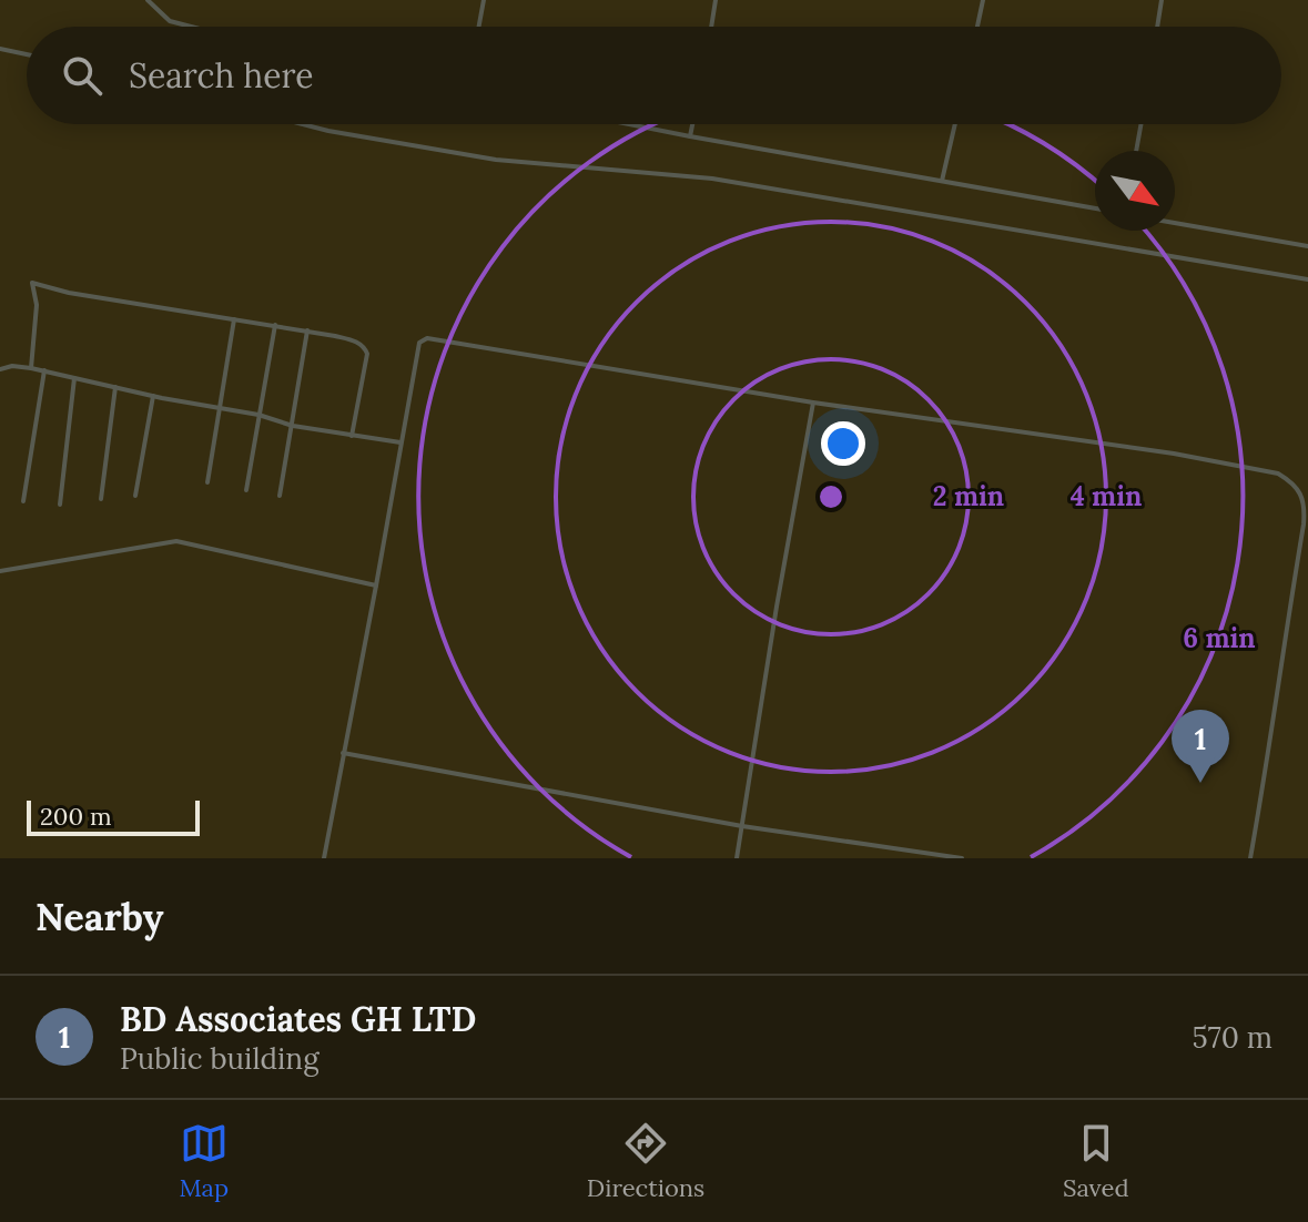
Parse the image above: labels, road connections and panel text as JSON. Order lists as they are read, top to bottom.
{
  "scale_bar": "200 m",
  "north": "bottom right",
  "page": {
    "search": "Search here",
    "pins": "1",
    "scale": "200 m",
    "heading": "Nearby",
    "list": [
      {
        "mark": "1",
        "name": "BD Associates GH LTD",
        "note": "Public building",
        "value": "570 m"
      }
    ],
    "nav": ["Map", "Directions", "Saved"]
  },
  "rings": ["2 min", "4 min", "6 min"]
}
